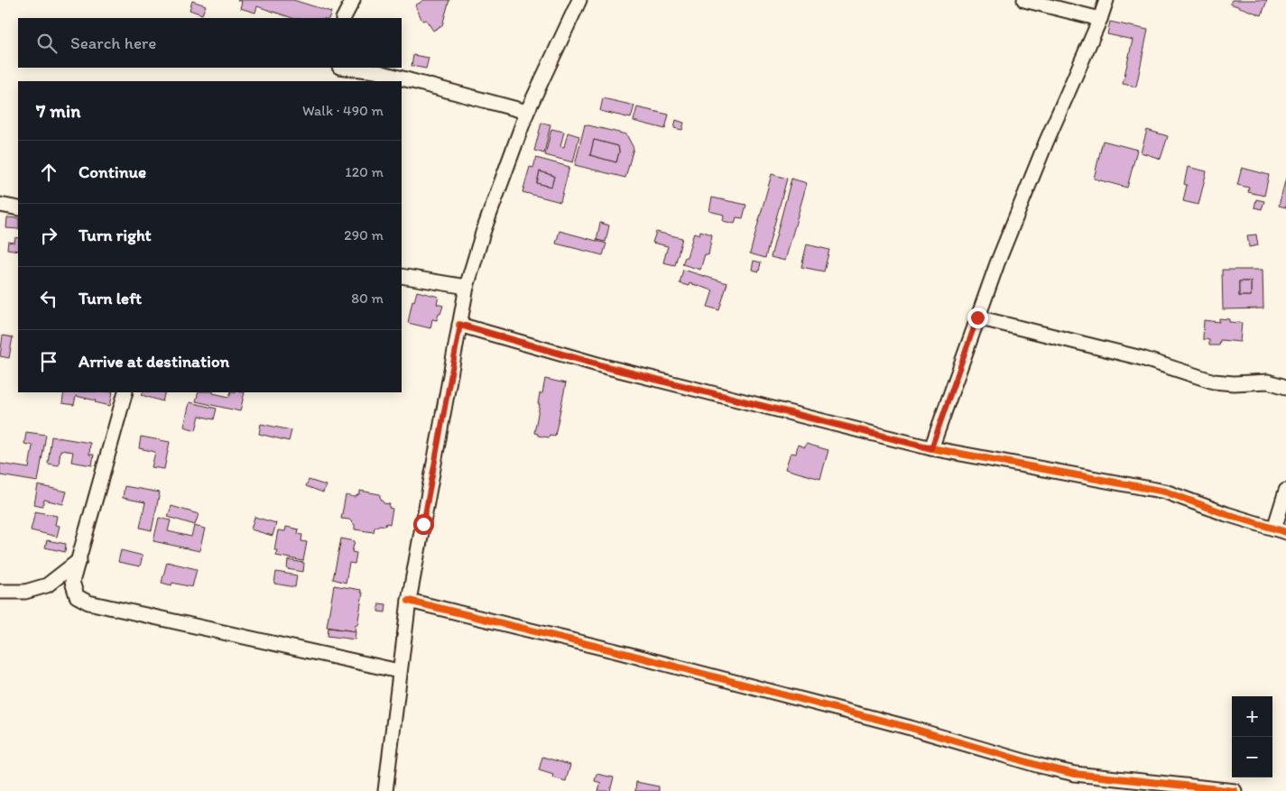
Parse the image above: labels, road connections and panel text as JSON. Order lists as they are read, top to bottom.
{
  "page": {
    "search": "Search here",
    "heading": ["7 min", "Walk · 490 m"],
    "list": [
      ["Continue", "120 m"],
      ["Turn right", "290 m"],
      ["Turn left", "80 m"],
      "Arrive at destination"
    ],
    "map_buttons": ["+", "−"]
  }
}
